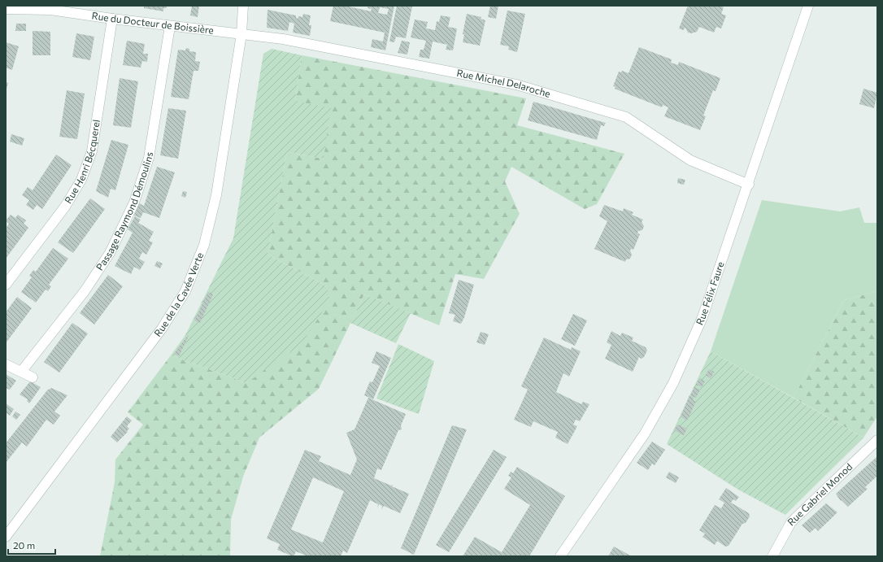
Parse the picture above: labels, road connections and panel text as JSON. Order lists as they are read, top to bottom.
{
  "streets": {
    "street": [
      "Rue du Docteur de Boissière",
      "Rue Michel Delaroche",
      "Rue Henri Bécquerel",
      "Passage Raymond Démoulins",
      "Rue de la Cavée Verte",
      "Rue Félix Faure",
      "Rue Gabriel Monod"
    ]
  },
  "crossings": [
    ["Rue du Docteur de Boissière", "Rue Michel Delaroche"],
    ["Rue du Docteur de Boissière", "Rue Henri Bécquerel"],
    ["Rue du Docteur de Boissière", "Passage Raymond Démoulins"],
    ["Rue du Docteur de Boissière", "Rue de la Cavée Verte"],
    ["Rue Michel Delaroche", "Rue de la Cavée Verte"],
    ["Rue Michel Delaroche", "Rue Félix Faure"]
  ],
  "scale_bar": "20 m"
}
